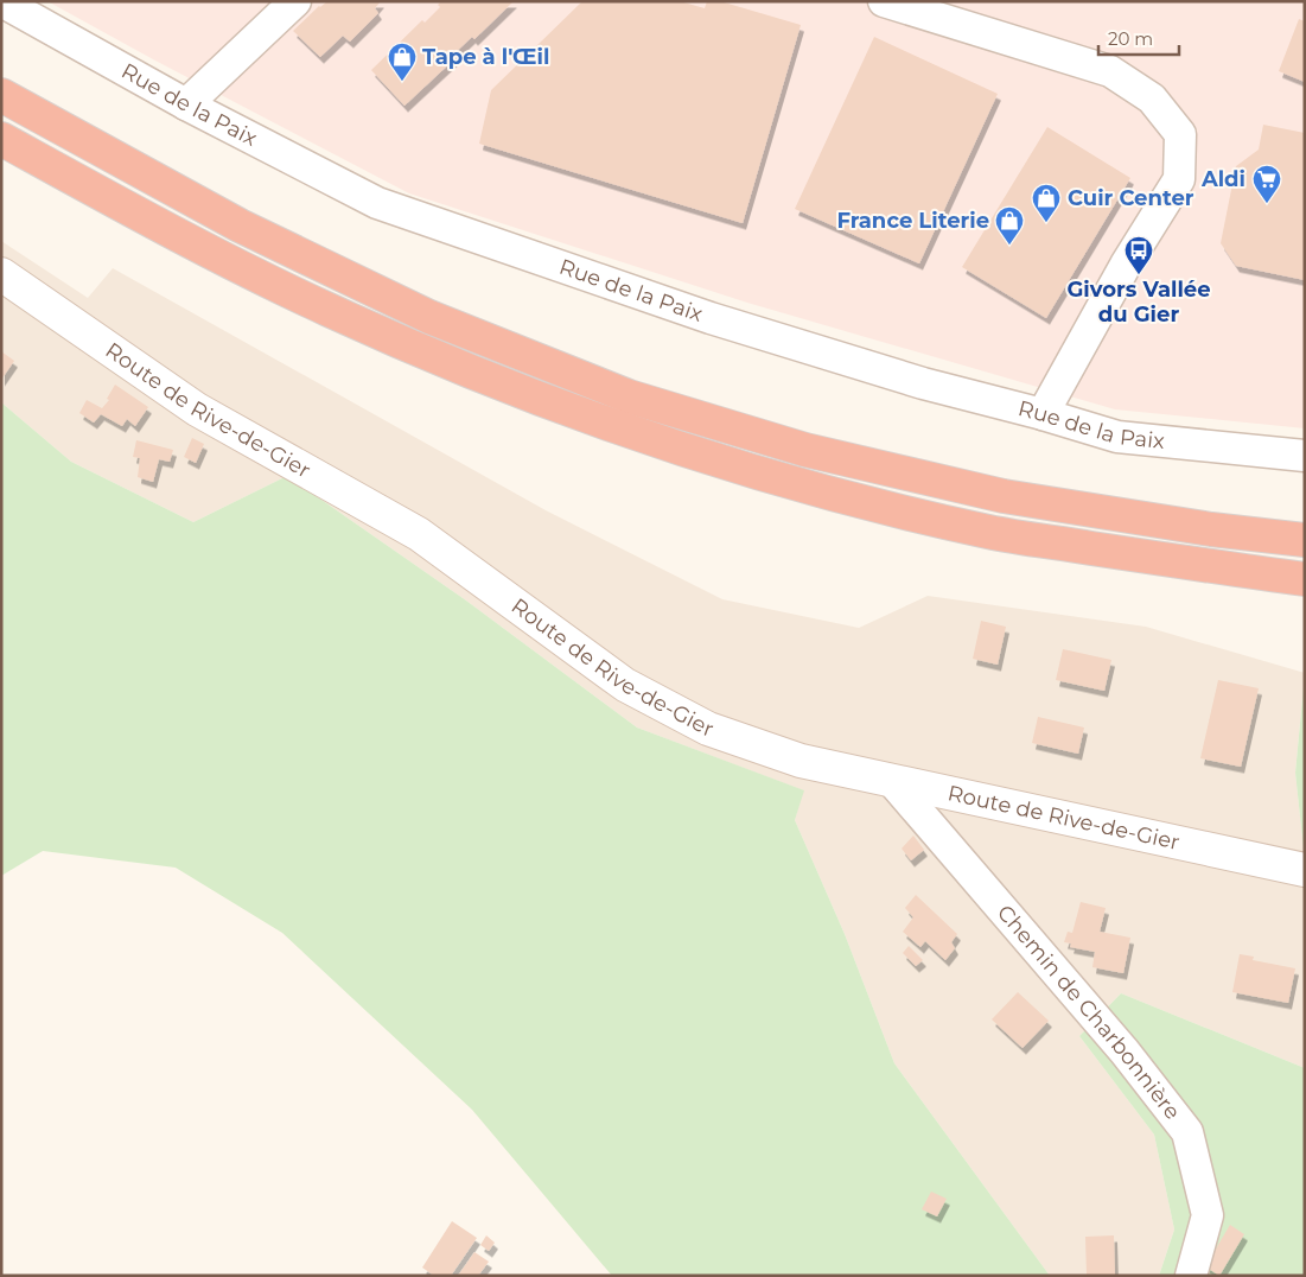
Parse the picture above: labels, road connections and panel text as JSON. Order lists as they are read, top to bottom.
{
  "streets": {
    "main road": ["Route de Rive-de-Gier"],
    "street": ["Rue de la Paix", "Chemin de Charbonnière"]
  },
  "crossings": [
    ["Route de Rive-de-Gier", "Chemin de Charbonnière"]
  ],
  "places": {
    "shop": ["Tape à l'Œil", "Cuir Center", "France Literie"],
    "supermarket": ["Aldi"],
    "bus stop": ["Givors Vallée du Gier"]
  },
  "scale_bar": "20 m"
}
